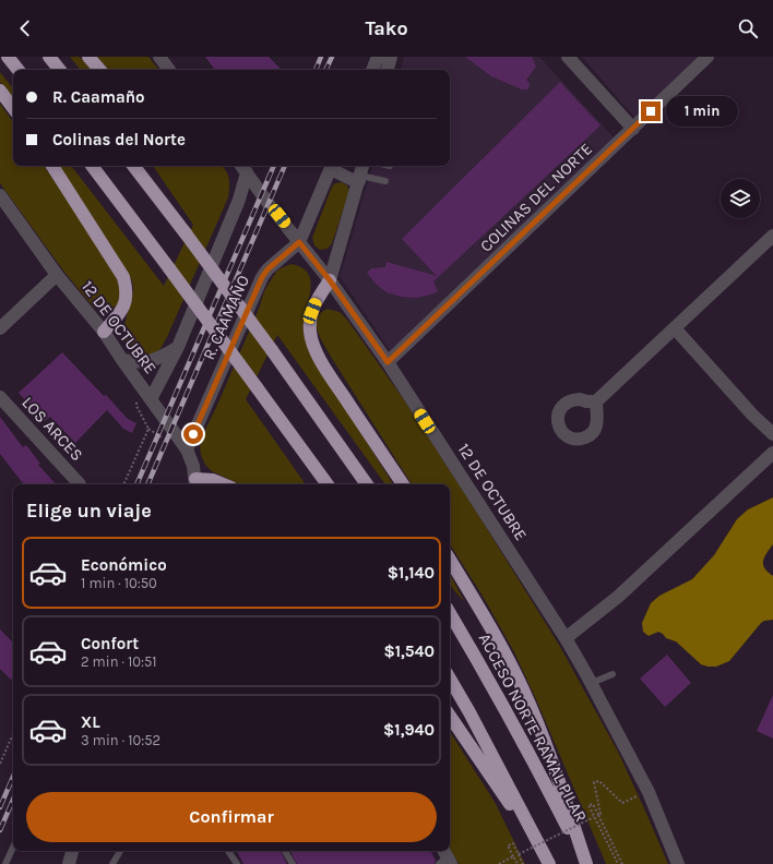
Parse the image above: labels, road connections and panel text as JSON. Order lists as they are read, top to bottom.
{
  "streets": {
    "highway": ["ACCESO NORTE RAMAL PILAR"],
    "street": [
      "COLINAS DEL NORTE",
      "R. CAAMAÑO",
      "12 DE OCTUBRE",
      "LOS ARCES"
    ]
  },
  "crossings": [
    ["COLINAS DEL NORTE", "12 DE OCTUBRE"],
    ["R. CAAMAÑO", "12 DE OCTUBRE"]
  ],
  "page": {
    "header": "Tako",
    "banner": ["R. Caamaño", "Colinas del Norte"],
    "bubble": "1 min",
    "heading": "Elige un viaje",
    "list": [
      {
        "name": "Económico",
        "note": "1 min · 10:50",
        "value": "$1,140"
      },
      {
        "name": "Confort",
        "note": "2 min · 10:51",
        "value": "$1,540"
      },
      {
        "name": "XL",
        "note": "3 min · 10:52",
        "value": "$1,940"
      }
    ],
    "buttons": "Confirmar"
  }
}
